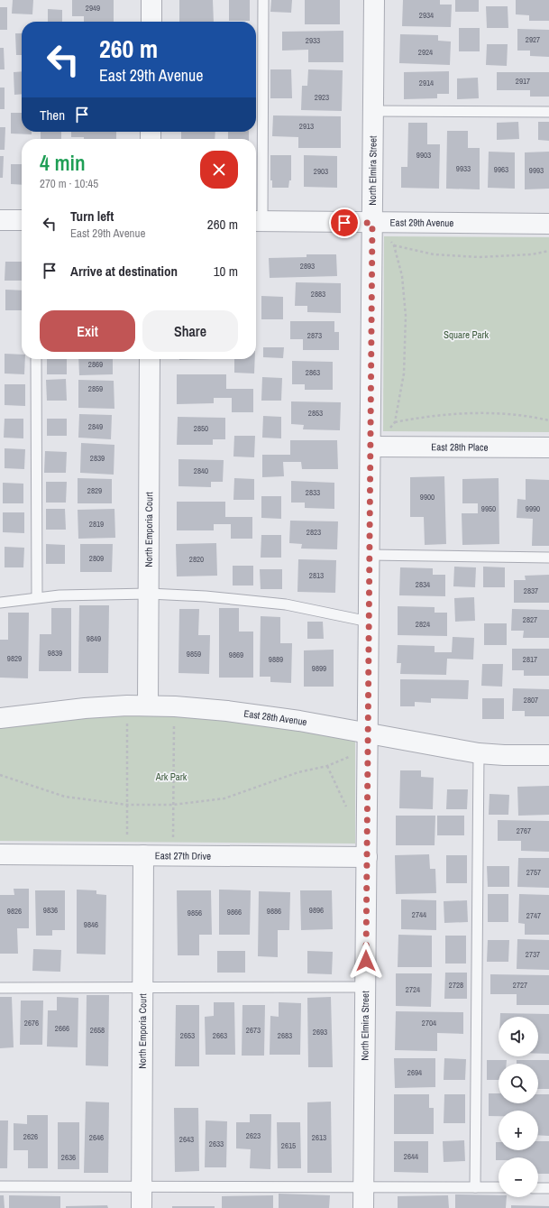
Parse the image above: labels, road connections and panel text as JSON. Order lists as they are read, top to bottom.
{
  "streets": {
    "street": [
      "North Elmira Street",
      "East 29th Avenue",
      "East 28th Place",
      "North Emporia Court",
      "East 28th Avenue",
      "East 27th Drive"
    ]
  },
  "crossings": [
    ["North Elmira Street", "East 29th Avenue"],
    ["North Elmira Street", "East 28th Place"],
    ["North Elmira Street", "East 28th Avenue"],
    ["North Elmira Street", "East 27th Drive"],
    ["North Emporia Court", "East 28th Avenue"],
    ["North Emporia Court", "East 27th Drive"]
  ],
  "parks": ["Square Park", "Ark Park"],
  "house_numbers": [
    "2949",
    "2934",
    "2927",
    "2933",
    "2924",
    "2917",
    "2914",
    "2923",
    "2913",
    "9903",
    "9933",
    "9963",
    "9993",
    "2903",
    "2893",
    "2883",
    "2873",
    "2869",
    "2863",
    "2859",
    "2853",
    "2849",
    "2850",
    "2839",
    "2840",
    "2829",
    "2833",
    "9900",
    "9950",
    "9990",
    "2819",
    "2823",
    "2809",
    "2820",
    "2813",
    "2834",
    "2837",
    "2827",
    "2824",
    "9849",
    "9839",
    "9859",
    "9869",
    "9829",
    "9889",
    "2817",
    "9899",
    "2807",
    "2767",
    "2757",
    "9836",
    "9896",
    "9826",
    "9886",
    "9866",
    "9856",
    "2744",
    "2747",
    "9846",
    "2737",
    "2728",
    "2727",
    "2724",
    "2676",
    "2704",
    "2666",
    "2658",
    "2673",
    "2693",
    "2653",
    "2663",
    "2683",
    "2694",
    "2623",
    "2626",
    "2646",
    "2613",
    "2643",
    "2633",
    "2615",
    "2644",
    "2636"
  ],
  "page": {
    "turn": ["260 m", "East 29th Avenue"],
    "then": "Then",
    "heading": ["4 min", "270 m · 10:45"],
    "list": [
      {
        "name": "Turn left",
        "note": "East 29th Avenue",
        "value": "260 m"
      },
      {
        "name": "Arrive at destination",
        "value": "10 m"
      }
    ],
    "buttons": ["Exit", "Share"],
    "map_buttons": ["+", "−"]
  }
}
